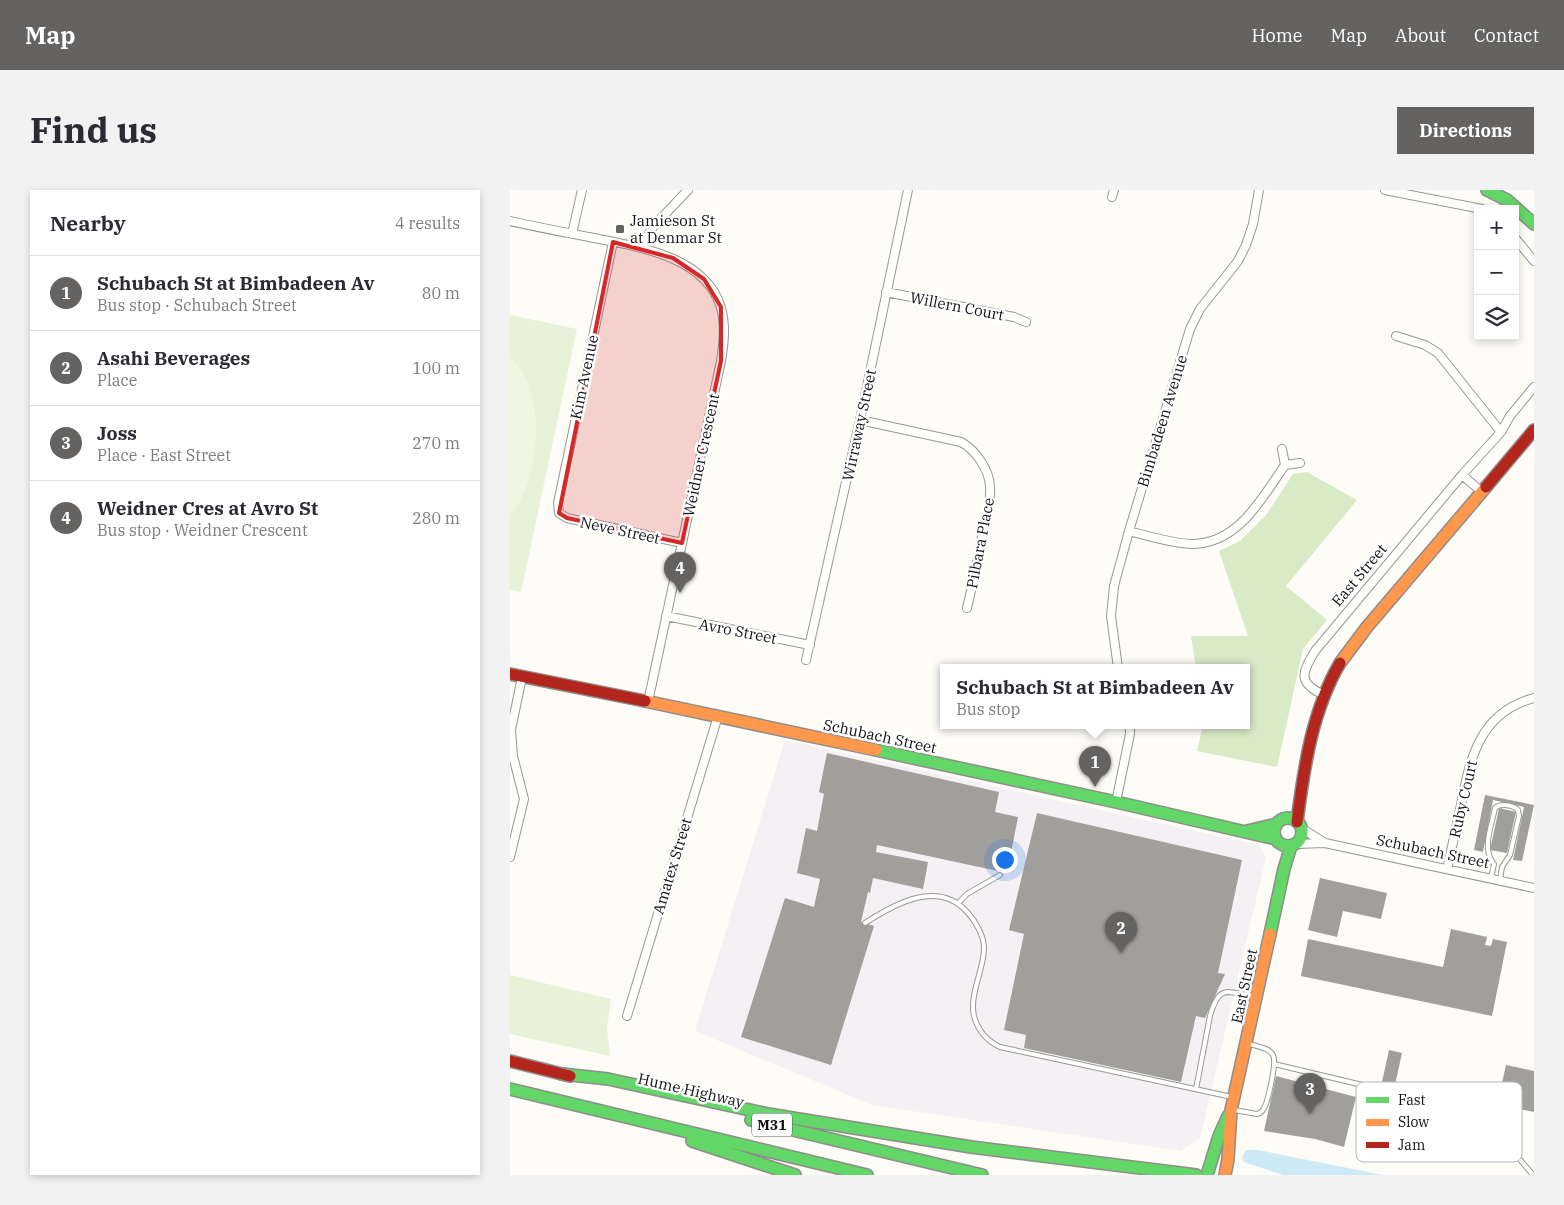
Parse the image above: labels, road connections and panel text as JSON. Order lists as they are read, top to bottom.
{
  "streets": {
    "main road": [
      "East Street",
      "Schubach Street",
      "Hume Highway",
      "M31"
    ],
    "street": [
      "Willern Court",
      "Kim Avenue",
      "Bimbadeen Avenue",
      "Wirraway Street",
      "Weidner Crescent",
      "Neve Street",
      "Pilbara Place",
      "Avro Street",
      "Ruby Court",
      "Amatex Street"
    ]
  },
  "crossings": [
    ["Willern Court", "Wirraway Street"],
    ["Kim Avenue", "Weidner Crescent"],
    ["Kim Avenue", "Neve Street"],
    ["Wirraway Street", "Pilbara Place"],
    ["Wirraway Street", "Avro Street"],
    ["Weidner Crescent", "Neve Street"],
    ["Weidner Crescent", "Avro Street"],
    ["Weidner Crescent", "Schubach Street"],
    ["East Street", "Schubach Street"],
    ["Schubach Street", "Ruby Court"],
    ["Schubach Street", "Amatex Street"]
  ],
  "places": {
    "transit": ["Jamieson St at Denmar St"]
  },
  "legend": ["Fast", "Slow", "Jam"],
  "page": {
    "header": "Map",
    "nav": [
      "Home",
      "Map",
      "About",
      "Contact"
    ],
    "title": "Find us",
    "buttons": "Directions",
    "heading": ["Nearby", "4 results"],
    "map_buttons": ["+", "−"],
    "list": [
      {
        "mark": "1",
        "name": "Schubach St at Bimbadeen Av",
        "note": "Bus stop · Schubach Street",
        "value": "80 m"
      },
      {
        "mark": "2",
        "name": "Asahi Beverages",
        "note": "Place",
        "value": "100 m"
      },
      {
        "mark": "3",
        "name": "Joss",
        "note": "Place · East Street",
        "value": "270 m"
      },
      {
        "mark": "4",
        "name": "Weidner Cres at Avro St",
        "note": "Bus stop · Weidner Crescent",
        "value": "280 m"
      }
    ],
    "pins": [
      "4",
      "1",
      "2",
      "3"
    ],
    "popup": ["Schubach St at Bimbadeen Av", "Bus stop"]
  }
}
